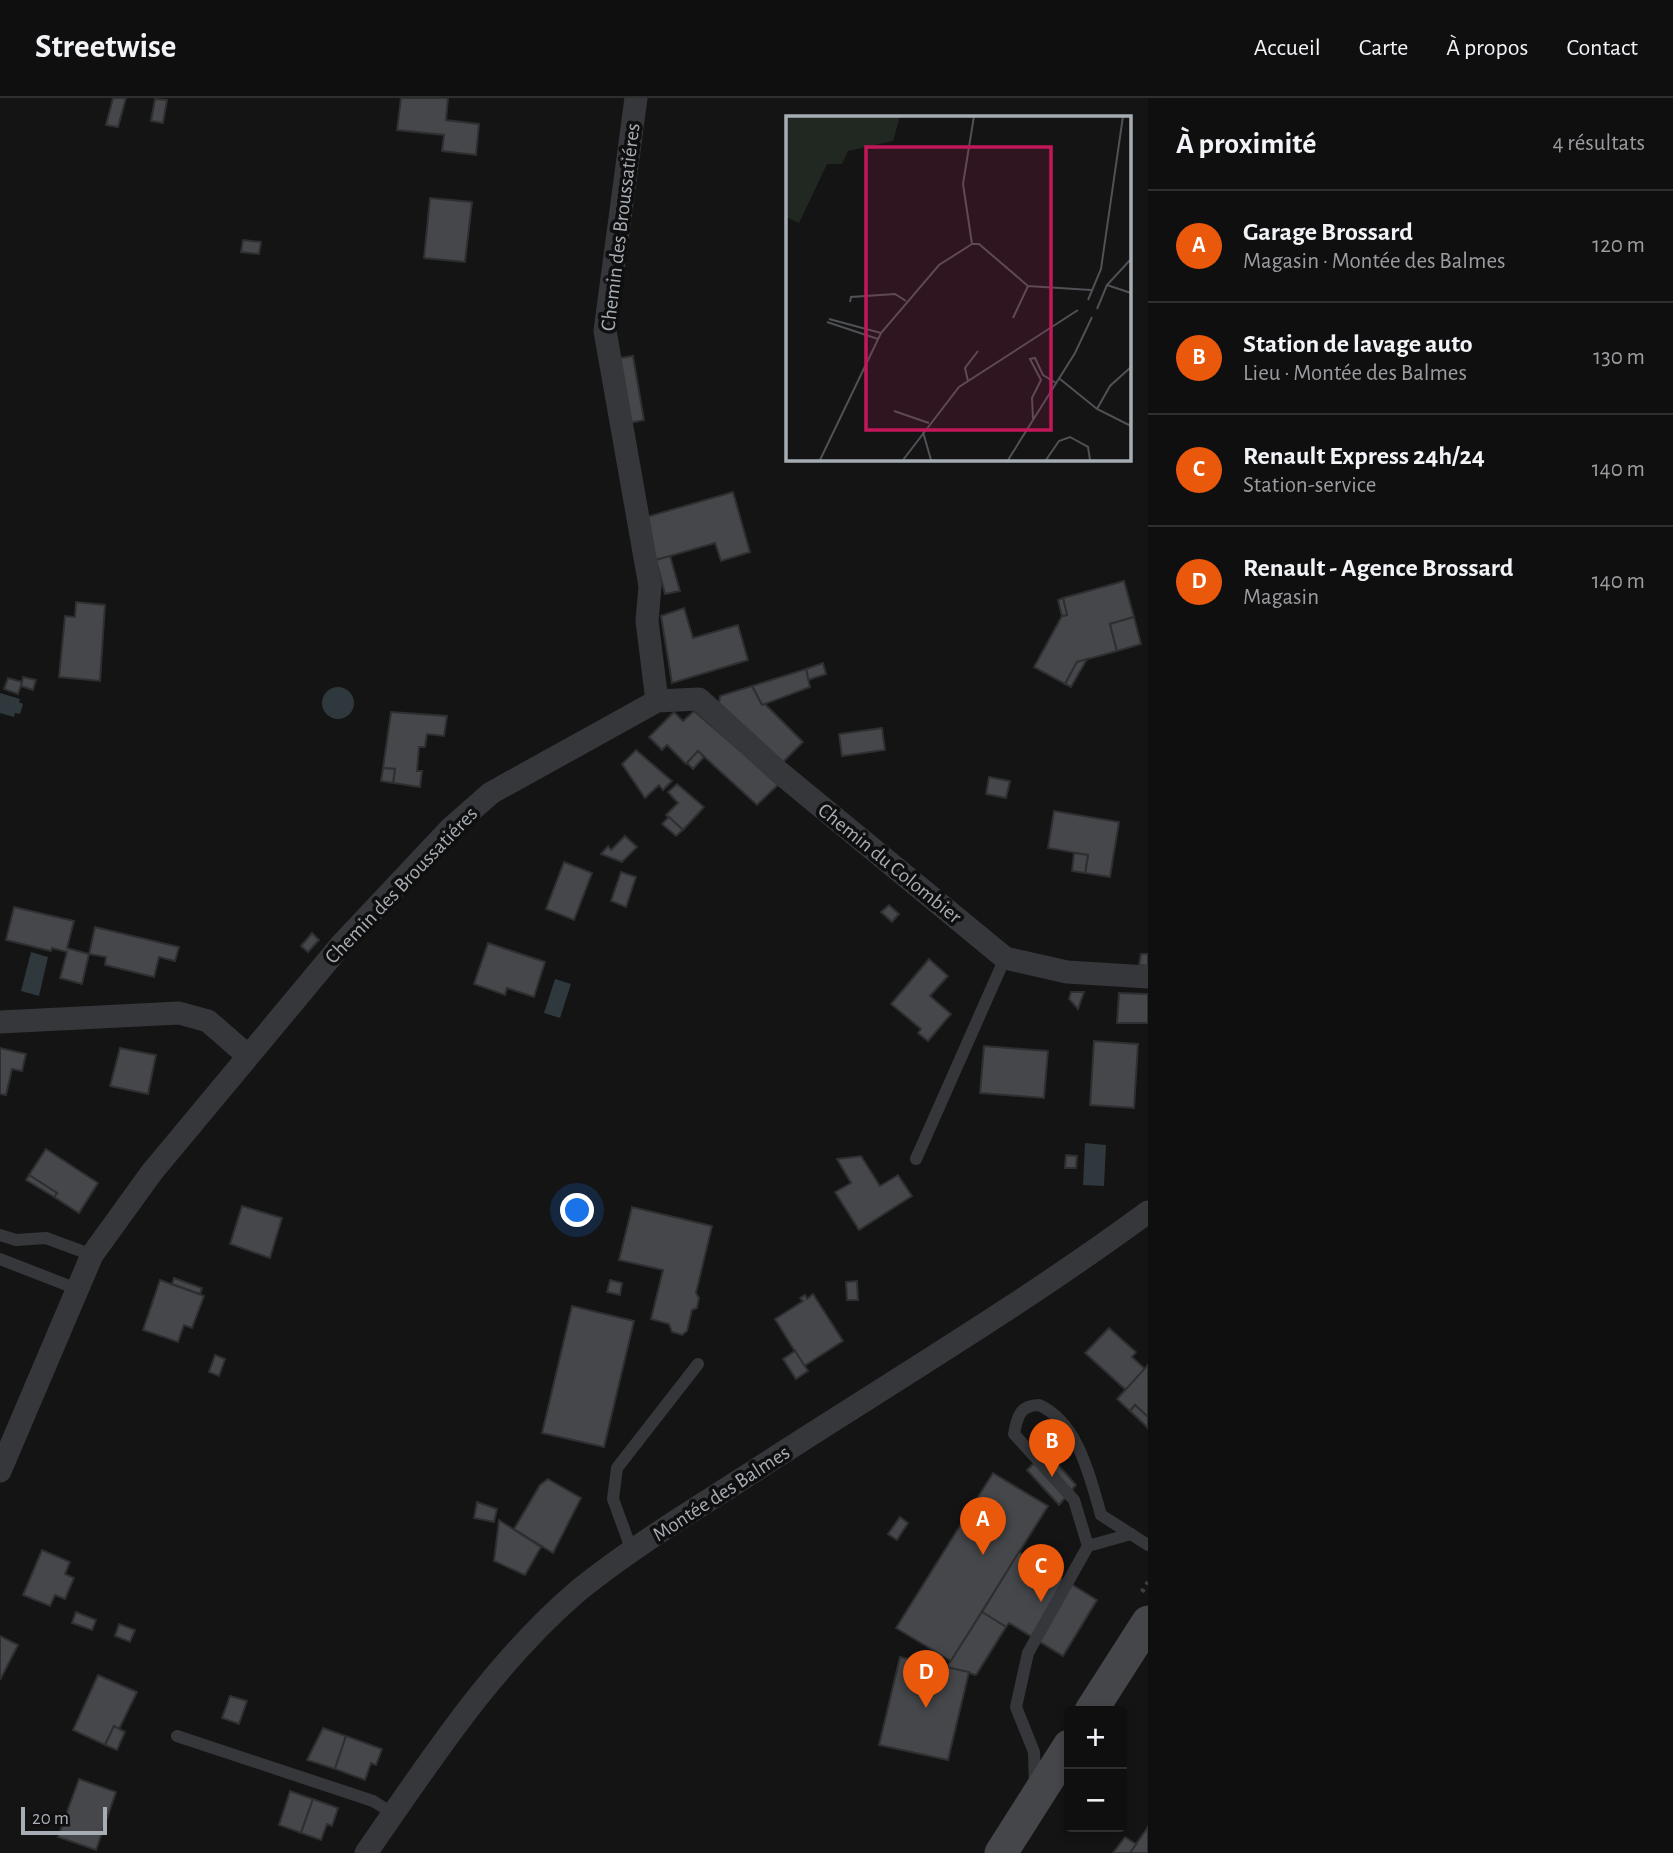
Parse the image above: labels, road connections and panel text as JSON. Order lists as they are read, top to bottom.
{
  "streets": {
    "street": ["Chemin des Broussatiéres", "Chemin du Colombier", "Montée des Balmes"]
  },
  "crossings": [
    ["Chemin des Broussatiéres", "Chemin du Colombier"]
  ],
  "scale_bar": "20 m",
  "page": {
    "header": "Streetwise",
    "nav": [
      "Accueil",
      "Carte",
      "À propos",
      "Contact"
    ],
    "heading": ["À proximité", "4 résultats"],
    "list": [
      {
        "mark": "A",
        "name": "Garage Brossard",
        "note": "Magasin · Montée des Balmes",
        "value": "120 m"
      },
      {
        "mark": "B",
        "name": "Station de lavage auto",
        "note": "Lieu · Montée des Balmes",
        "value": "130 m"
      },
      {
        "mark": "C",
        "name": "Renault Express 24h/24",
        "note": "Station-service",
        "value": "140 m"
      },
      {
        "mark": "D",
        "name": "Renault - Agence Brossard",
        "note": "Magasin",
        "value": "140 m"
      }
    ],
    "pins": [
      "B",
      "A",
      "C",
      "D"
    ],
    "map_buttons": ["+", "−"],
    "scale": "20 m"
  }
}
